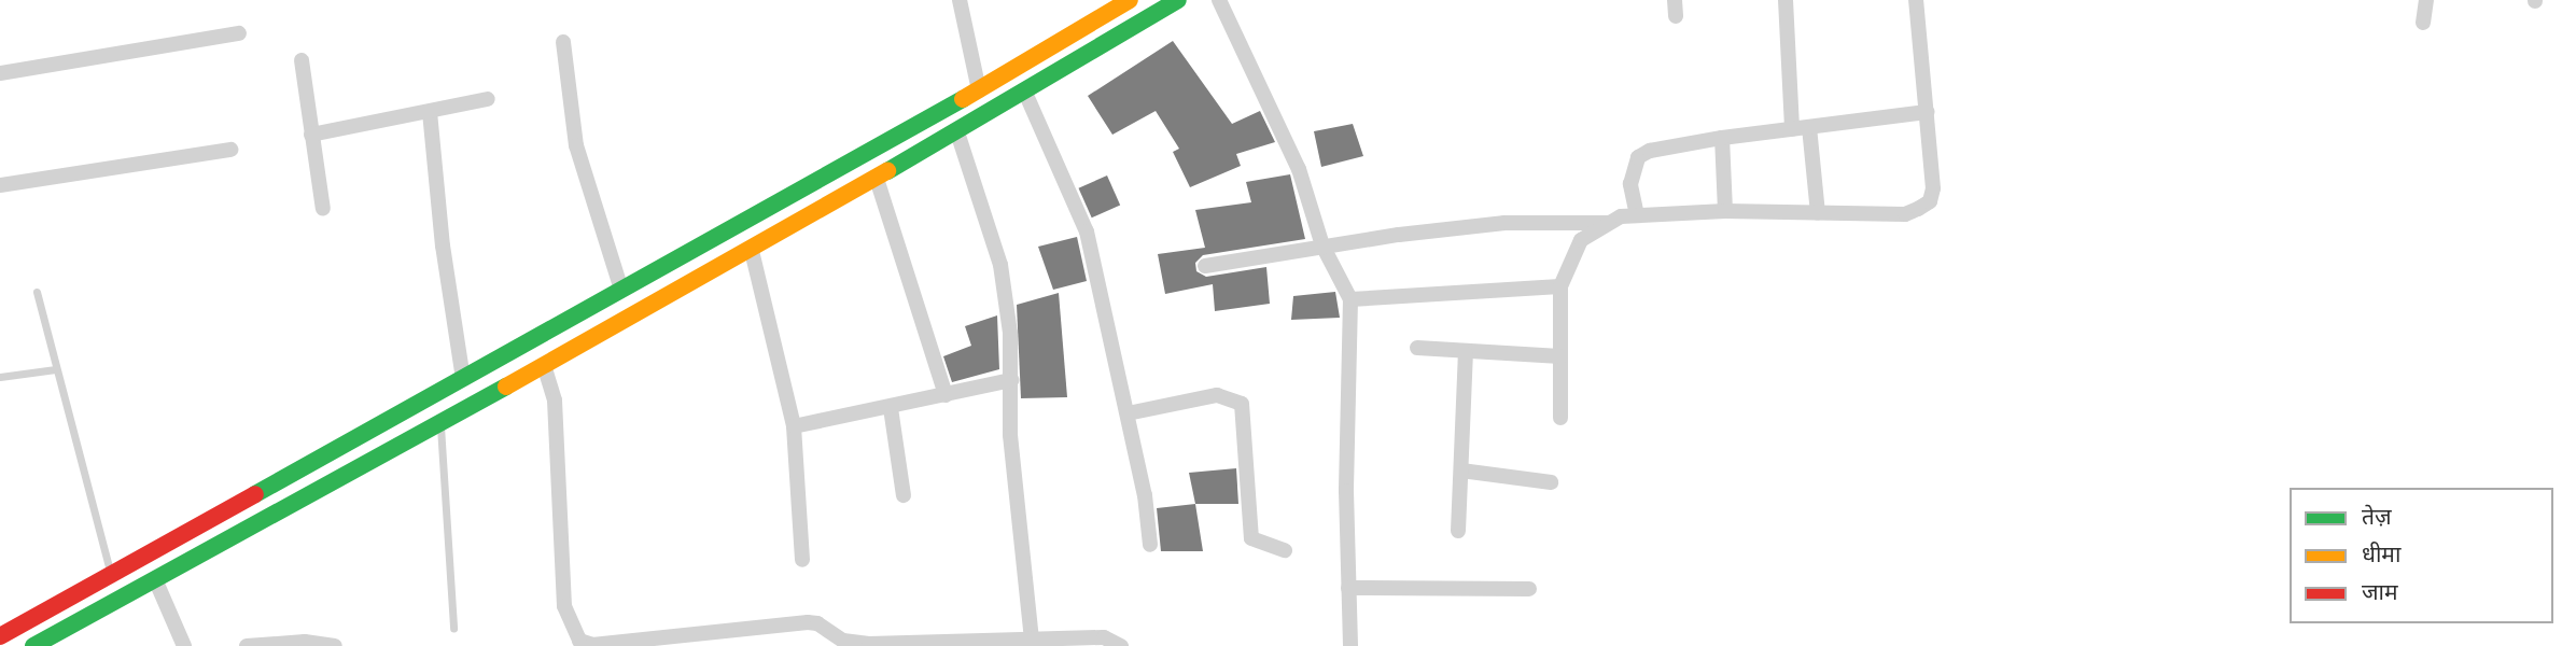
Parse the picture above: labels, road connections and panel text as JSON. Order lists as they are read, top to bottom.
{
  "legend": ["तेज़", "धीमा", "जाम"]
}
